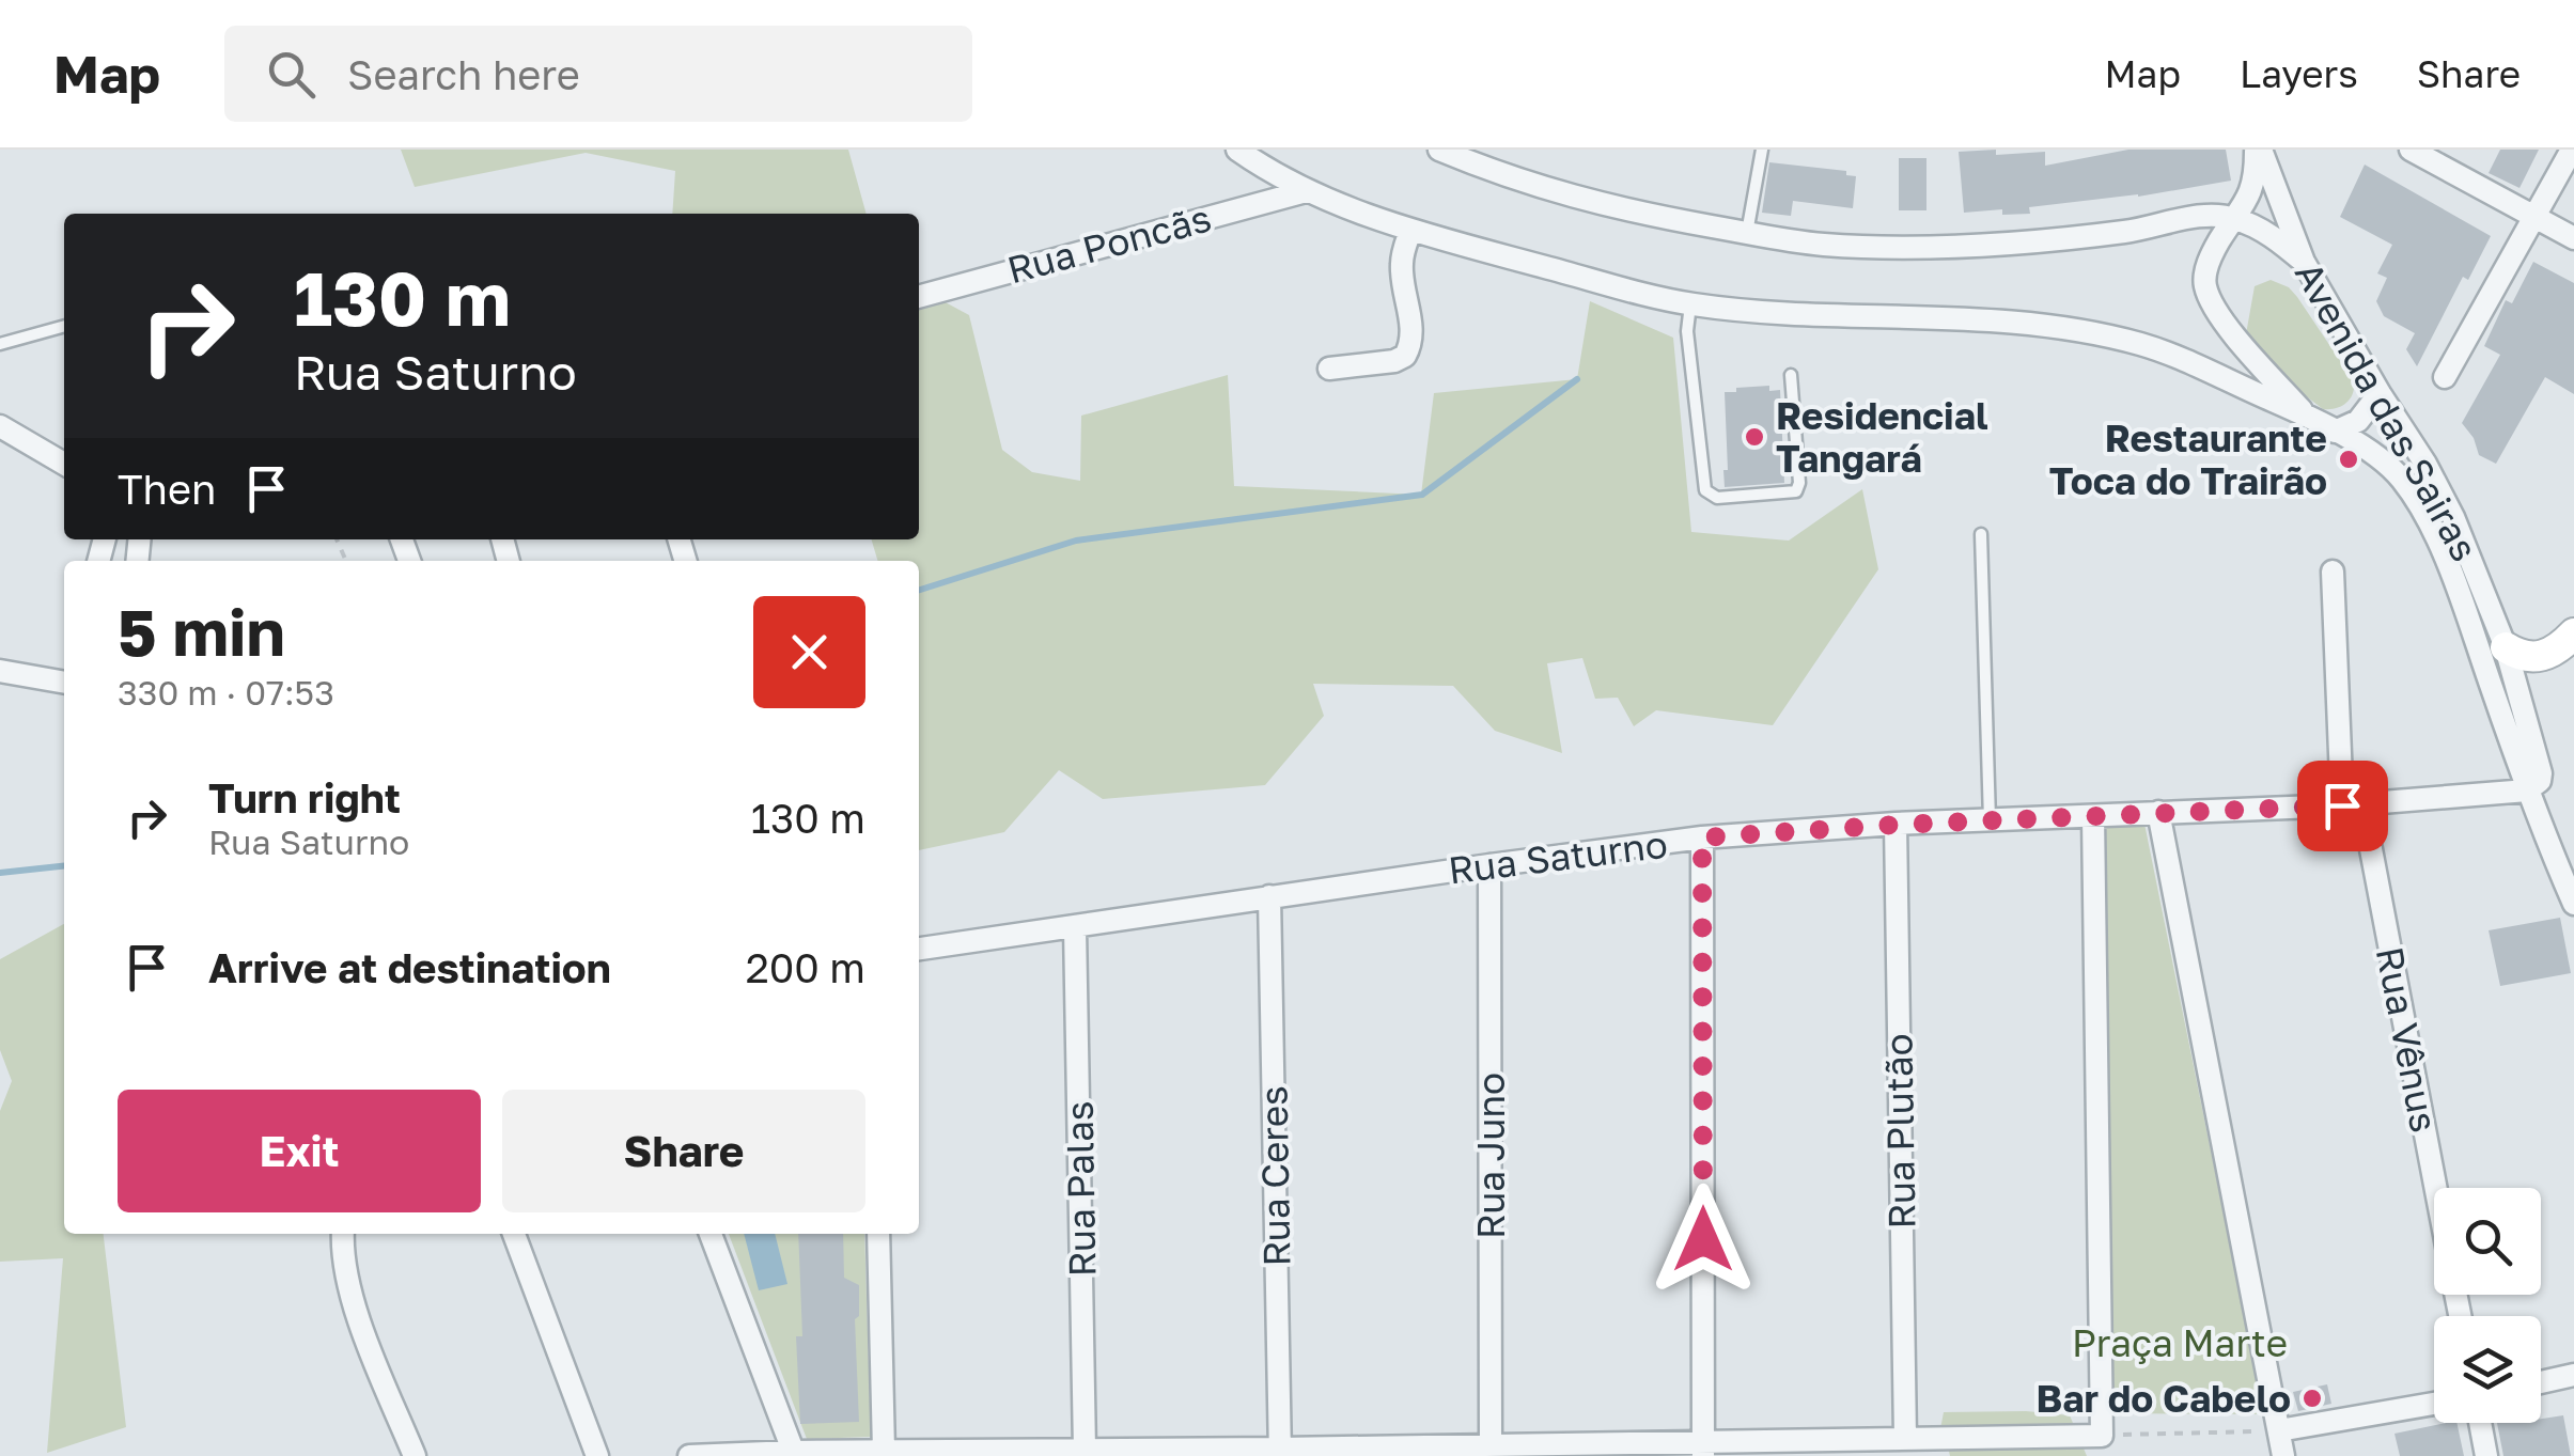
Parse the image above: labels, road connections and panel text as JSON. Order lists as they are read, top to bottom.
{
  "streets": {
    "street": [
      "Rua Poncãs",
      "Avenida das Sairas",
      "Rua Saturno",
      "Rua Vênus",
      "Rua Plutão",
      "Rua Juno",
      "Rua Ceres",
      "Rua Palas"
    ]
  },
  "crossings": [
    ["Avenida das Sairas", "Rua Saturno"],
    ["Rua Saturno", "Rua Vênus"],
    ["Rua Saturno", "Rua Plutão"],
    ["Rua Saturno", "Rua Juno"],
    ["Rua Saturno", "Rua Ceres"],
    ["Rua Saturno", "Rua Palas"]
  ],
  "parks": ["Praça Marte"],
  "places": ["Residencial Tangará", "Restaurante Toca do Trairão", "Bar do Cabelo"],
  "page": {
    "header": "Map",
    "search": "Search here",
    "nav": ["Map", "Layers", "Share"],
    "turn": ["130 m", "Rua Saturno"],
    "then": "Then",
    "heading": ["5 min", "330 m · 07:53"],
    "list": [
      {
        "name": "Turn right",
        "note": "Rua Saturno",
        "value": "130 m"
      },
      {
        "name": "Arrive at destination",
        "value": "200 m"
      }
    ],
    "buttons": ["Exit", "Share"]
  }
}
